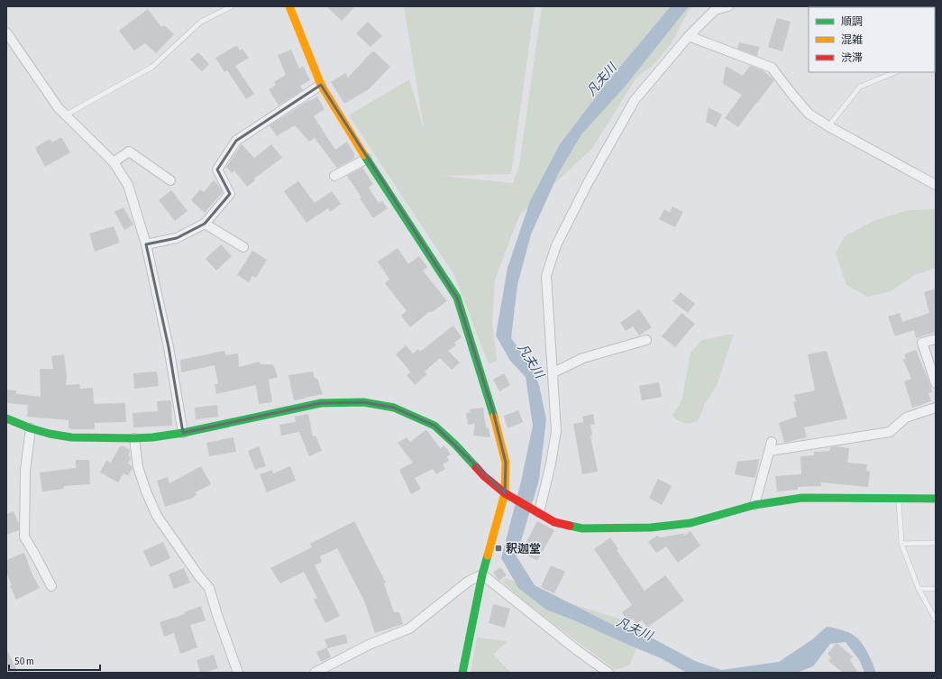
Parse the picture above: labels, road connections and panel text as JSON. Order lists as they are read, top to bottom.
{
  "water": ["凡夫川"],
  "places": {
    "transit": ["釈迦堂"]
  },
  "legend": ["順調", "混雑", "渋滞"],
  "scale_bar": "50 m"
}
